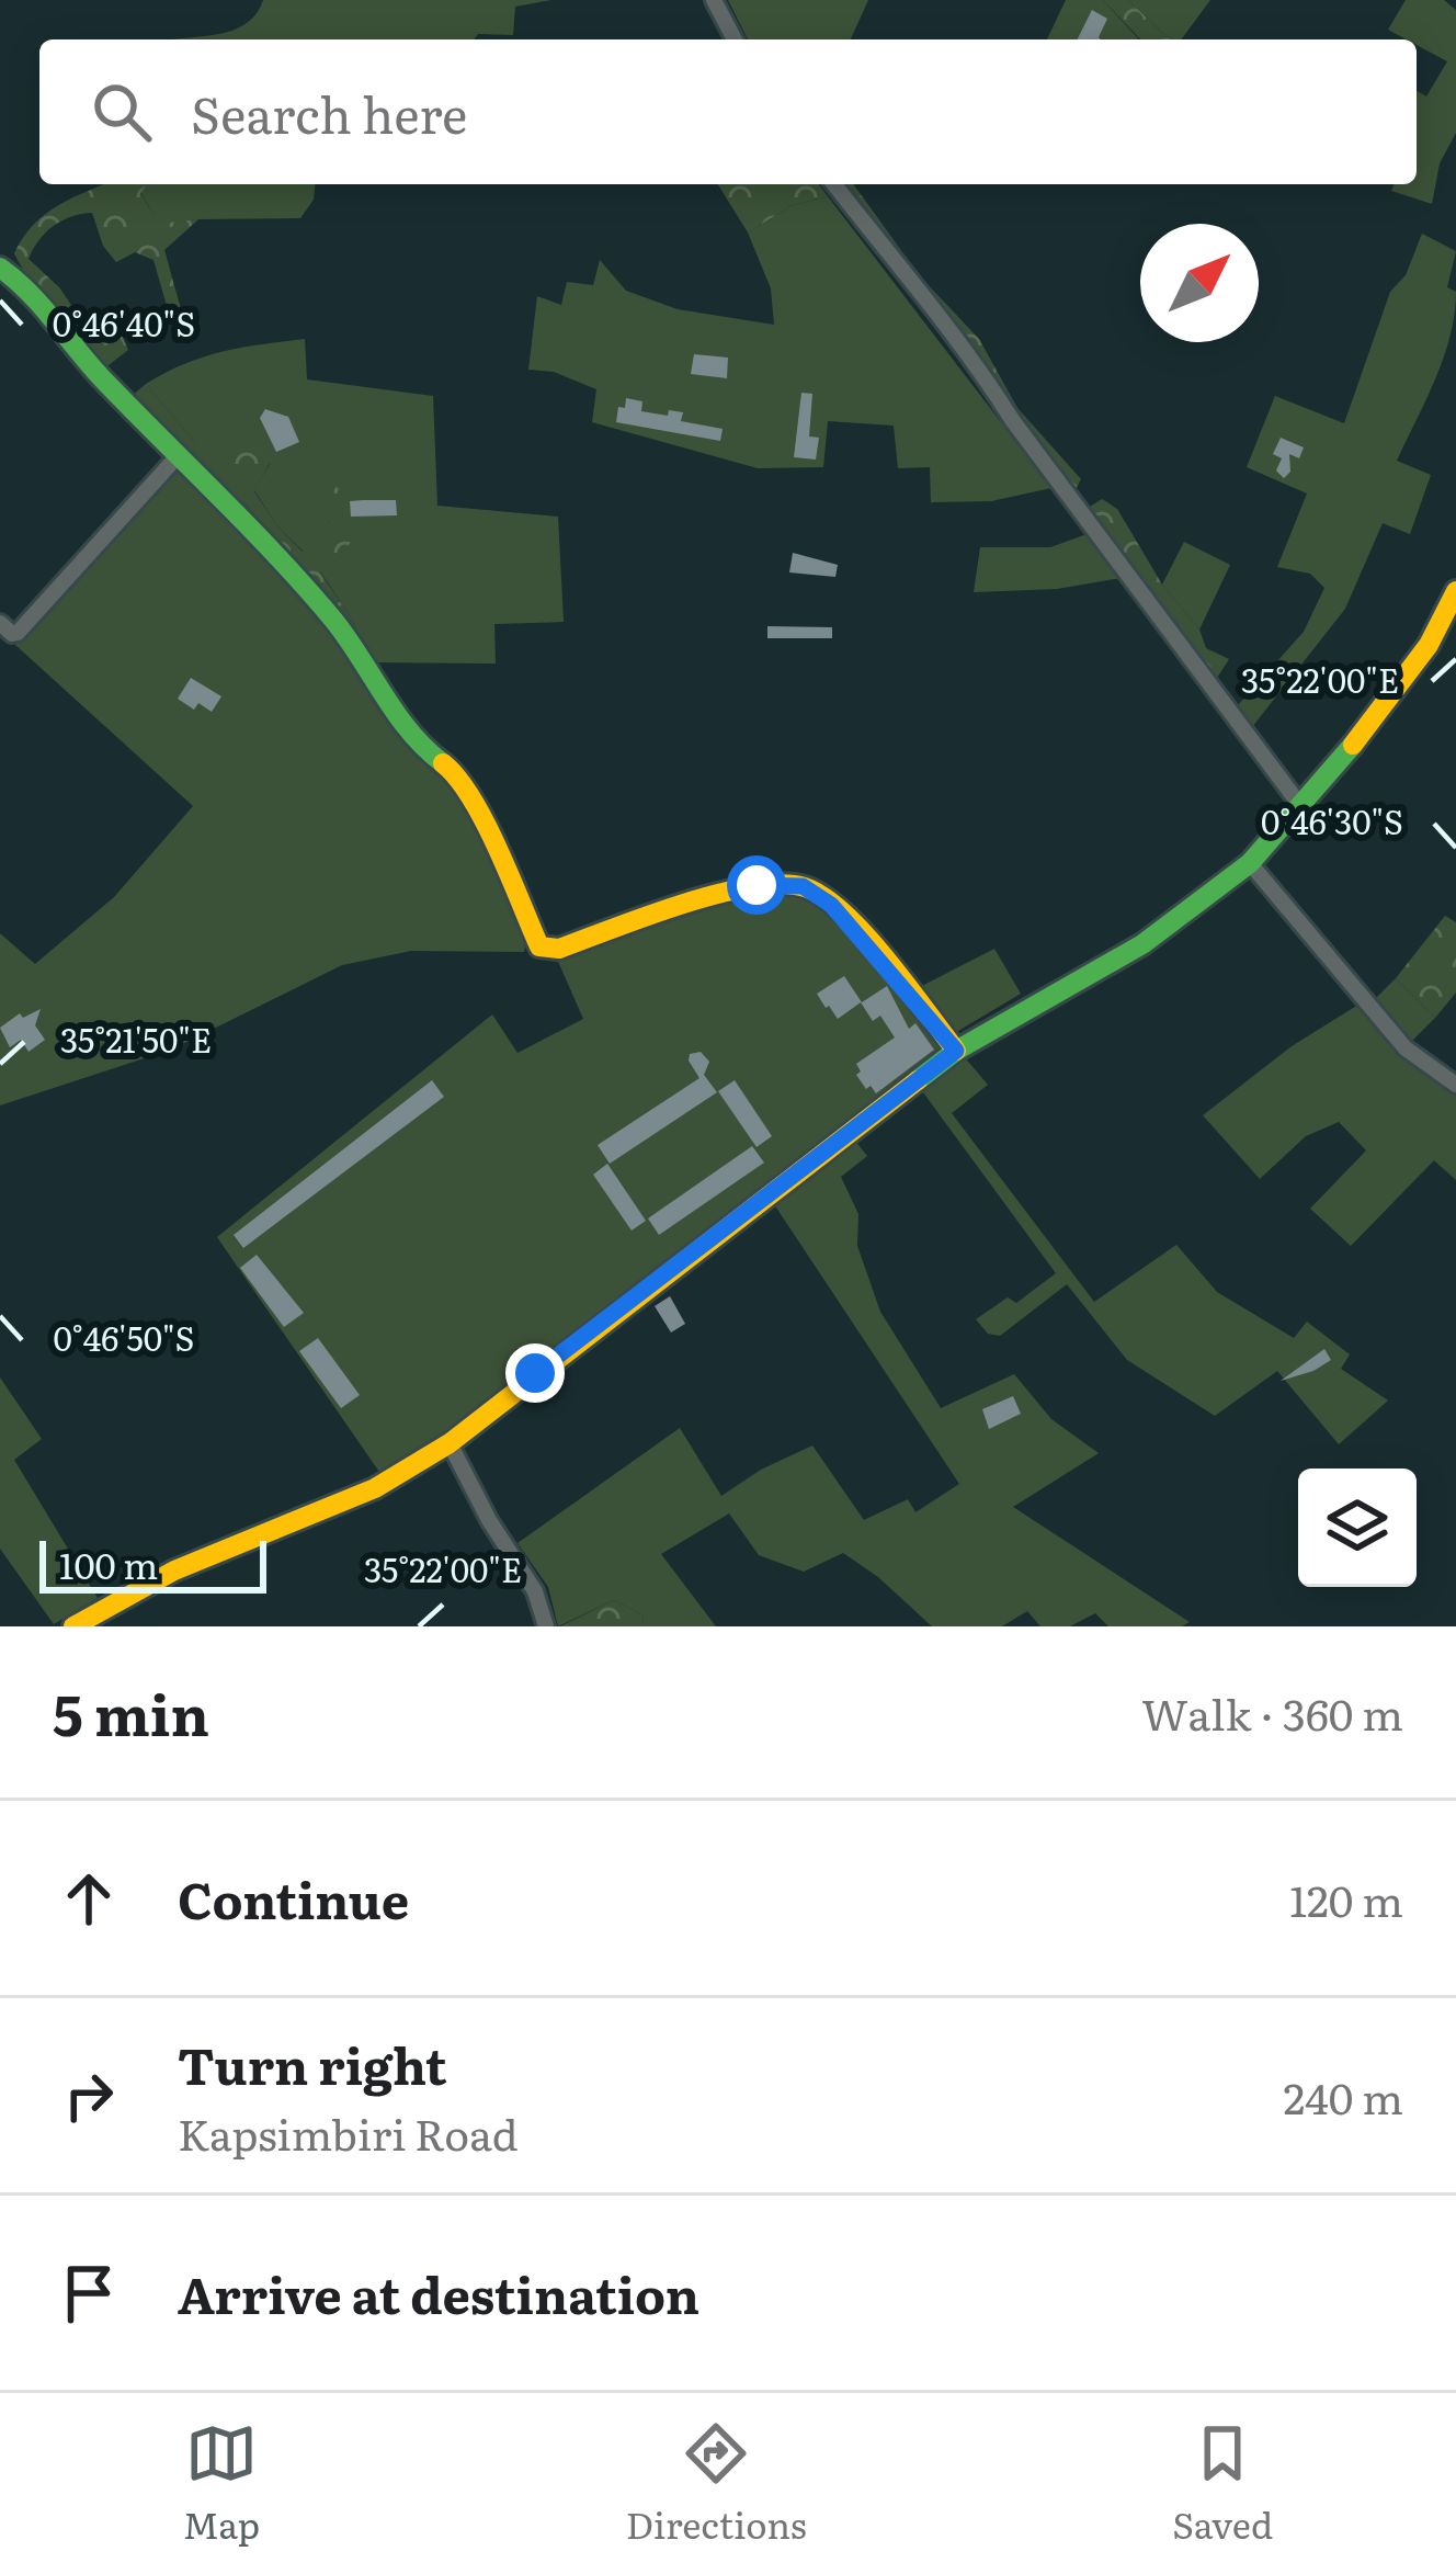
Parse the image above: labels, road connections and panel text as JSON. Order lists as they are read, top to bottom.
{
  "scale_bar": "100 m",
  "north": "top right",
  "page": {
    "search": "Search here",
    "scale": "100 m",
    "heading": ["5 min", "Walk · 360 m"],
    "list": [
      ["Continue", "120 m"],
      ["Turn right", "Kapsimbiri Road", "240 m"],
      "Arrive at destination"
    ],
    "nav": ["Map", "Directions", "Saved"]
  },
  "coordinates": [
    "0°46'40\"S",
    "35°22'00\"E",
    "0°46'30\"S",
    "35°21'50\"E",
    "0°46'50\"S"
  ]
}
